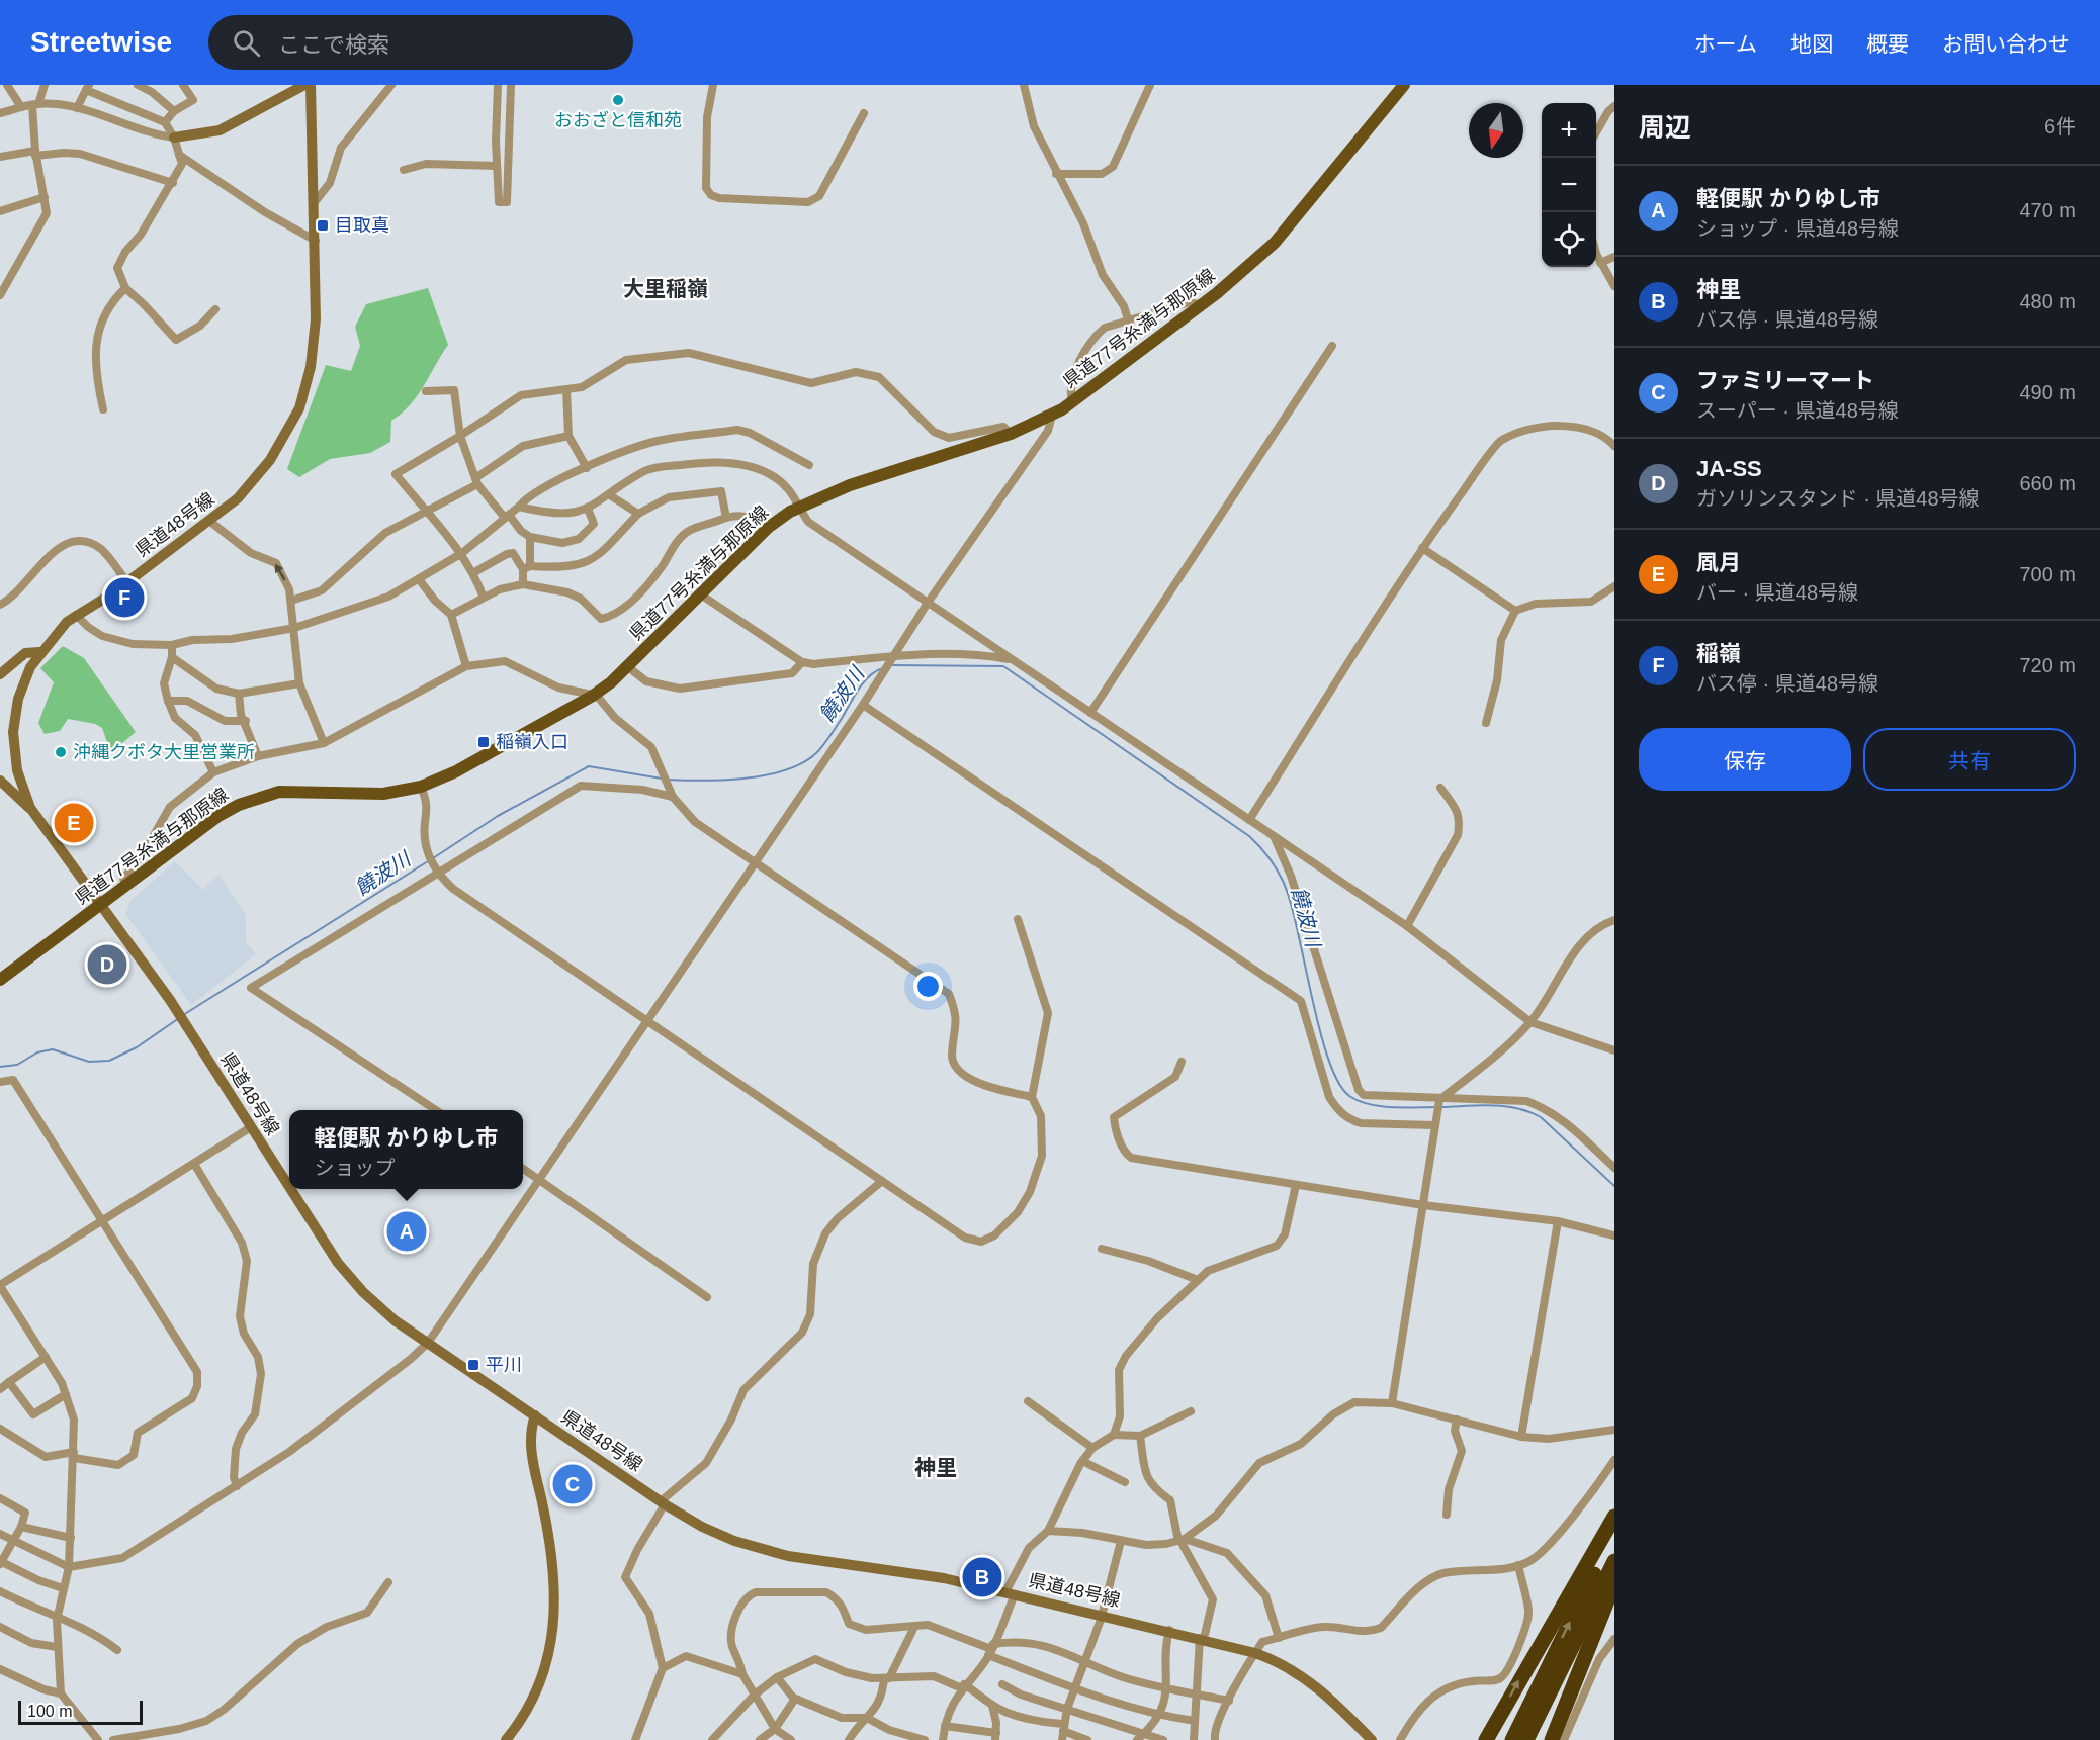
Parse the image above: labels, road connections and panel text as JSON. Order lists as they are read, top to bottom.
{
  "streets": {
    "main road": ["県道77号糸満与那原線", "県道48号線"]
  },
  "crossings": [
    ["県道77号糸満与那原線", "県道48号線"]
  ],
  "districts": ["大里稲嶺", "神里"],
  "water": ["饒波川"],
  "places": {
    "other": ["おおざと信和苑", "沖縄クボタ大里営業所"],
    "transit": ["目取真", "稲嶺入口", "平川"]
  },
  "scale_bar": "100 m",
  "north": "bottom",
  "page": {
    "header": "Streetwise",
    "search": "ここで検索",
    "nav": [
      "ホーム",
      "地図",
      "概要",
      "お問い合わせ"
    ],
    "heading": ["周辺", "6件"],
    "map_buttons": ["+", "−"],
    "list": [
      {
        "mark": "A",
        "name": "軽便駅 かりゆし市",
        "note": "ショップ · 県道48号線",
        "value": "470 m"
      },
      {
        "mark": "B",
        "name": "神里",
        "note": "バス停 · 県道48号線",
        "value": "480 m"
      },
      {
        "mark": "C",
        "name": "ファミリーマート",
        "note": "スーパー · 県道48号線",
        "value": "490 m"
      },
      {
        "mark": "D",
        "name": "JA-SS",
        "note": "ガソリンスタンド · 県道48号線",
        "value": "660 m"
      },
      {
        "mark": "E",
        "name": "凮月",
        "note": "バー · 県道48号線",
        "value": "700 m"
      },
      {
        "mark": "F",
        "name": "稲嶺",
        "note": "バス停 · 県道48号線",
        "value": "720 m"
      }
    ],
    "pins": [
      "F",
      "E",
      "D",
      "A",
      "C",
      "B"
    ],
    "buttons": ["保存", "共有"],
    "popup": ["軽便駅 かりゆし市", "ショップ"],
    "scale": "100 m"
  }
}
